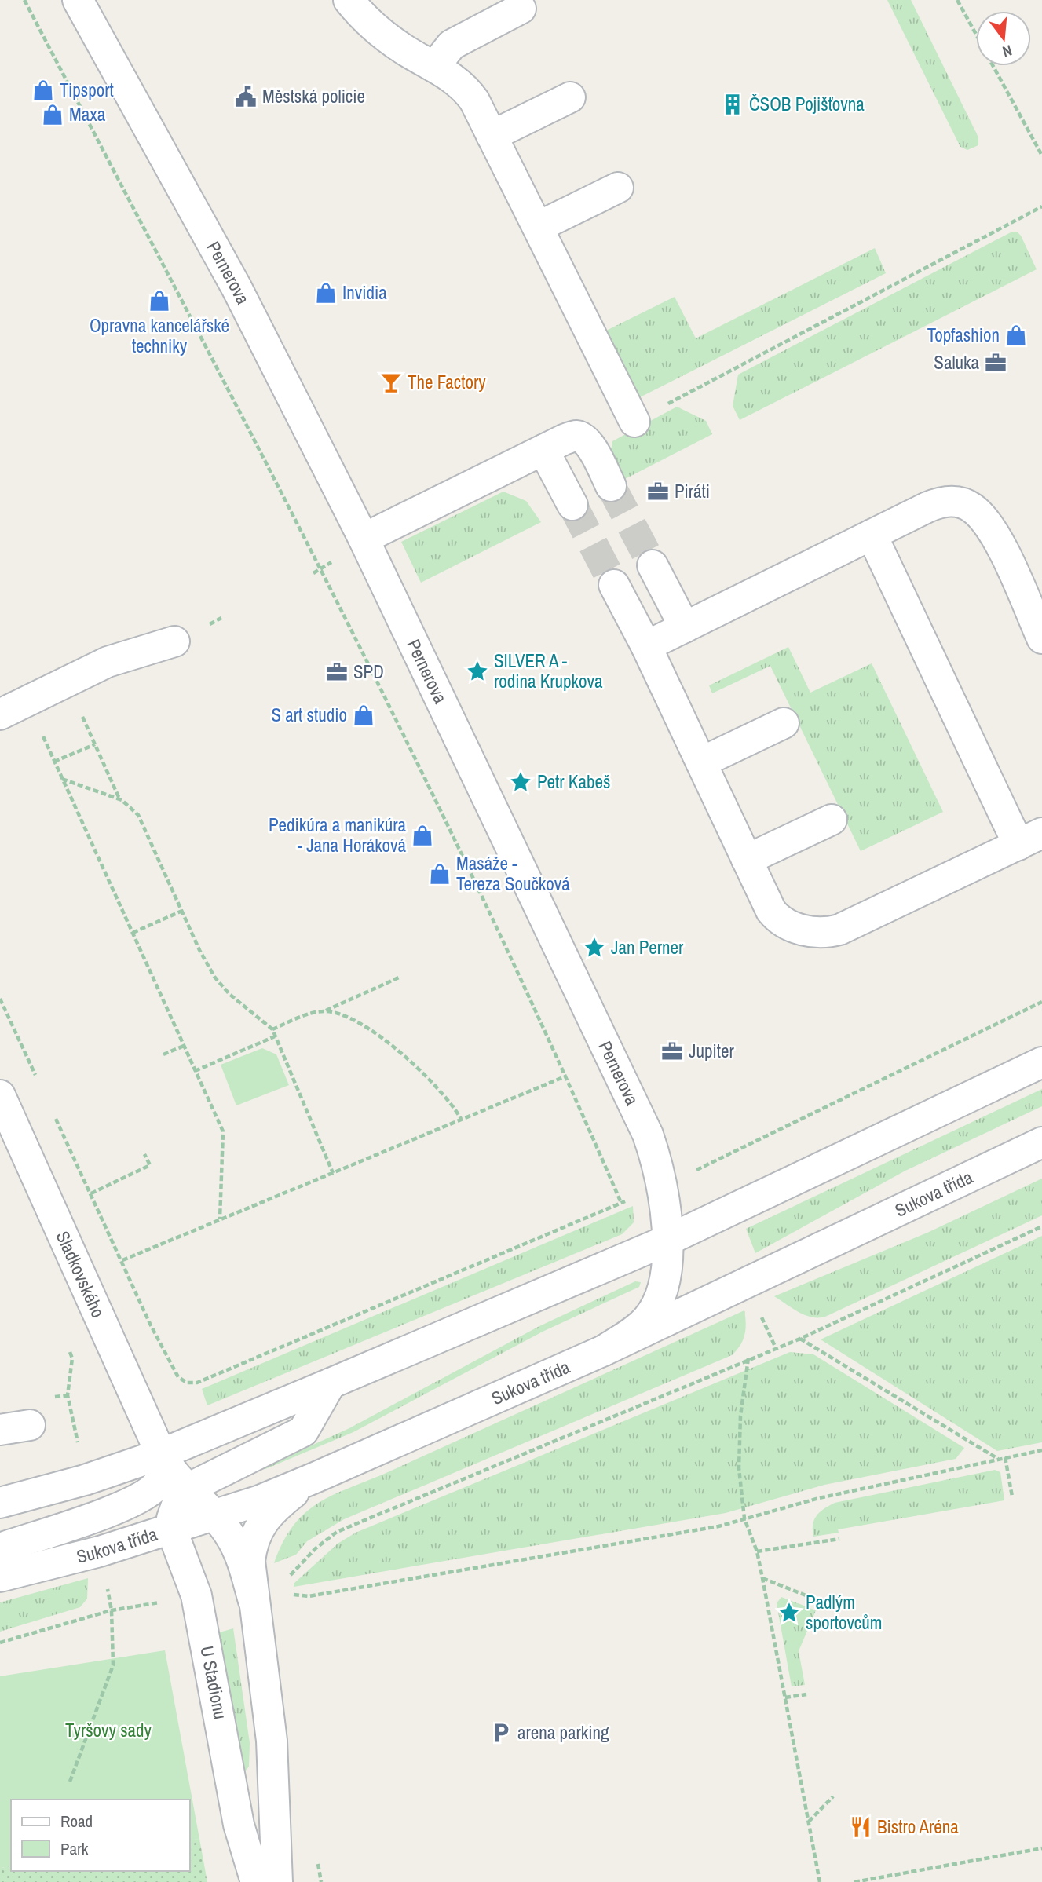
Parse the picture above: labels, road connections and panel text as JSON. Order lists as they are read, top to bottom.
{
  "streets": {
    "street": [
      "Pernerova",
      "Sukova třída",
      "Sladkovského",
      "U Stadionu"
    ]
  },
  "crossings": [
    ["Pernerova", "Sukova třída"],
    ["Sukova třída", "Sladkovského"],
    ["Sukova třída", "U Stadionu"]
  ],
  "parks": ["Tyršovy sady"],
  "places": {
    "shop": [
      "Tipsport",
      "Maxa",
      "Invidia",
      "Opravna kancelářské techniky",
      "Topfashion",
      "S art studio",
      "Pedikúra a manikúra - Jana Horáková",
      "Masáže - Tereza Součková"
    ],
    "public building": ["Městská policie"],
    "building": ["ČSOB Pojišťovna"],
    "office": [
      "Saluka",
      "Piráti",
      "SPD",
      "Jupiter"
    ],
    "bar": ["The Factory"],
    "place": [
      "SILVER A - rodina Krupkova",
      "Petr Kabeš",
      "Jan Perner",
      "Padlým sportovcům"
    ],
    "parking": ["arena parking"],
    "restaurant": ["Bistro Aréna"]
  },
  "legend": ["Road", "Park"],
  "north": "bottom"
}
